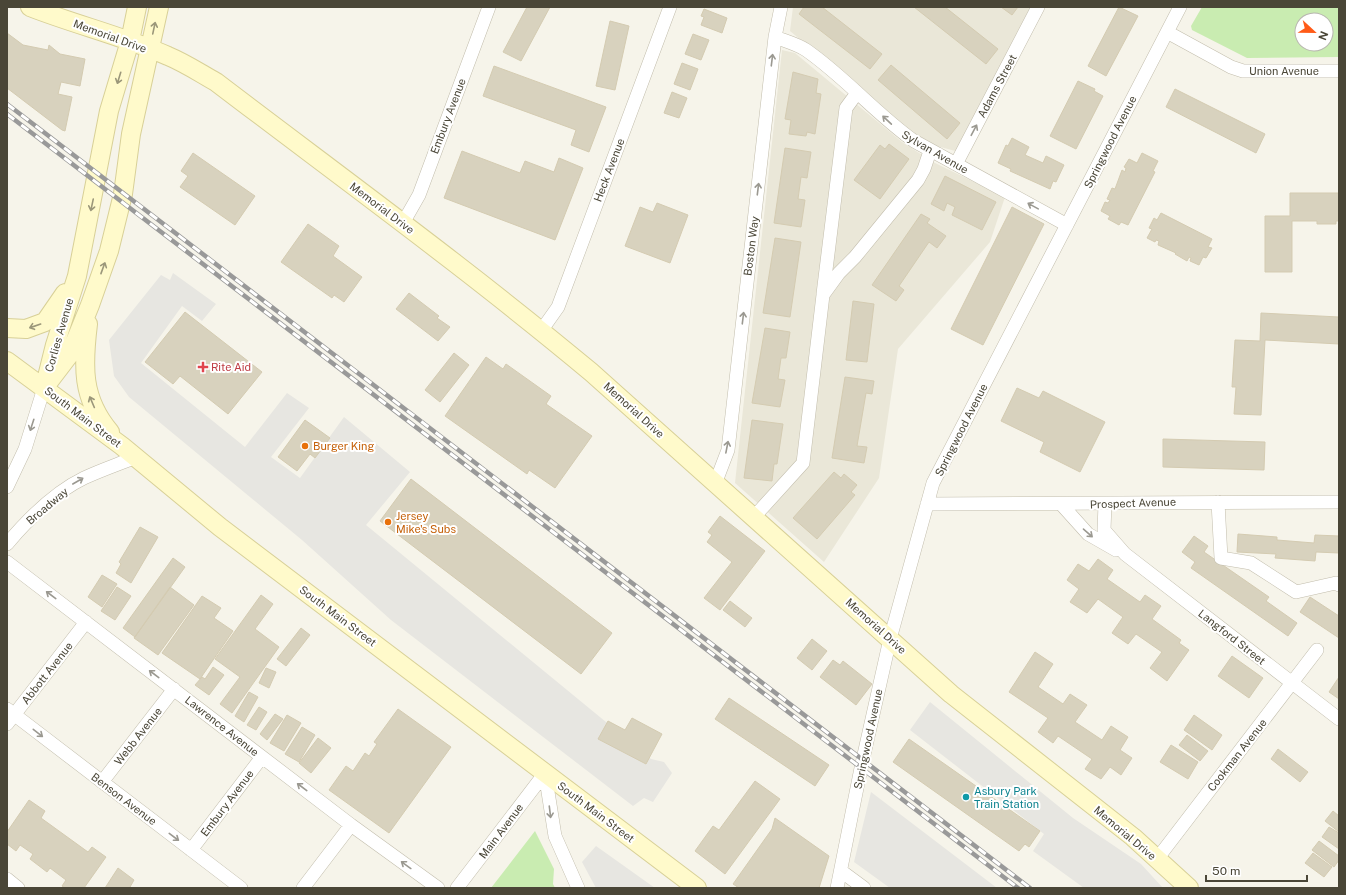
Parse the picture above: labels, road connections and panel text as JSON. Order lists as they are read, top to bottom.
{
  "streets": {
    "main road": ["Memorial Drive", "Corlies Avenue", "South Main Street"],
    "street": [
      "Union Avenue",
      "Adams Street",
      "Embury Avenue",
      "Springwood Avenue",
      "Sylvan Avenue",
      "Heck Avenue",
      "Boston Way",
      "Prospect Avenue",
      "Broadway",
      "Langford Street",
      "Abbott Avenue",
      "Lawrence Avenue",
      "Webb Avenue",
      "Cookman Avenue",
      "Benson Avenue",
      "Main Avenue"
    ]
  },
  "crossings": [
    ["Memorial Drive", "Embury Avenue"],
    ["Memorial Drive", "Springwood Avenue"],
    ["Memorial Drive", "Heck Avenue"],
    ["Memorial Drive", "Boston Way"],
    ["Memorial Drive", "Corlies Avenue"],
    ["Memorial Drive", "Cookman Avenue"],
    ["Union Avenue", "Springwood Avenue"],
    ["Adams Street", "Sylvan Avenue"],
    ["Embury Avenue", "Lawrence Avenue"],
    ["Embury Avenue", "Benson Avenue"],
    ["Springwood Avenue", "Sylvan Avenue"],
    ["Springwood Avenue", "Prospect Avenue"],
    ["Sylvan Avenue", "Boston Way"],
    ["Corlies Avenue", "South Main Street"],
    ["South Main Street", "Broadway"],
    ["South Main Street", "Main Avenue"],
    ["Prospect Avenue", "Langford Street"],
    ["Langford Street", "Cookman Avenue"],
    ["Abbott Avenue", "Lawrence Avenue"],
    ["Abbott Avenue", "Benson Avenue"],
    ["Lawrence Avenue", "Webb Avenue"],
    ["Webb Avenue", "Benson Avenue"]
  ],
  "one_way": [
    "Adams Street",
    "Sylvan Avenue",
    "Broadway",
    "Lawrence Avenue",
    "Benson Avenue"
  ],
  "places": {
    "health": ["Rite Aid"],
    "other": ["Burger King", "Jersey Mike's Subs", "Asbury Park Train Station"]
  },
  "scale_bar": "50 m",
  "north": "right"
}
